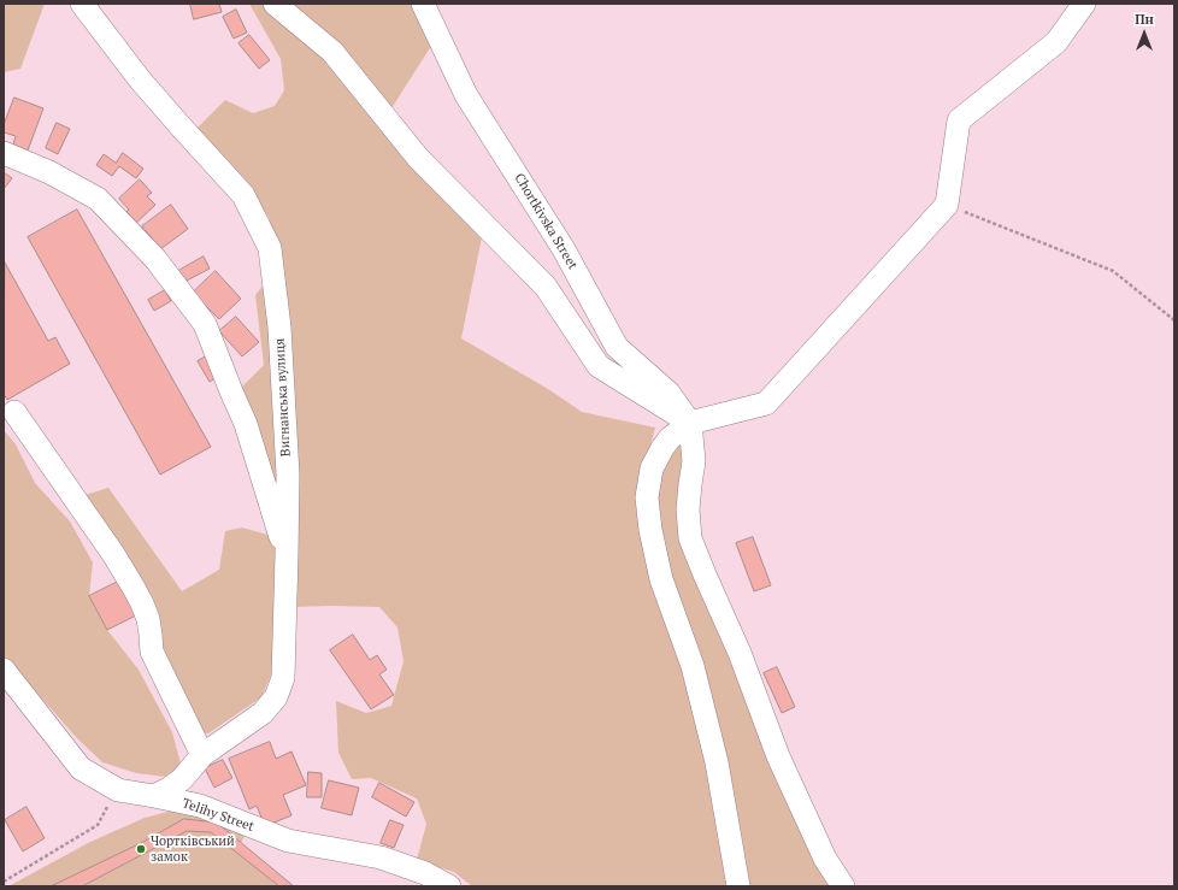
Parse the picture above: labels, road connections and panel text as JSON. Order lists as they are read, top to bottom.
{
  "streets": {
    "street": ["Chortkivska Street", "Вигнанська вулиця", "Telihy Street"]
  },
  "crossings": [
    ["Вигнанська вулиця", "Telihy Street"]
  ],
  "places": ["Чортківський замок"],
  "north": "top"
}
